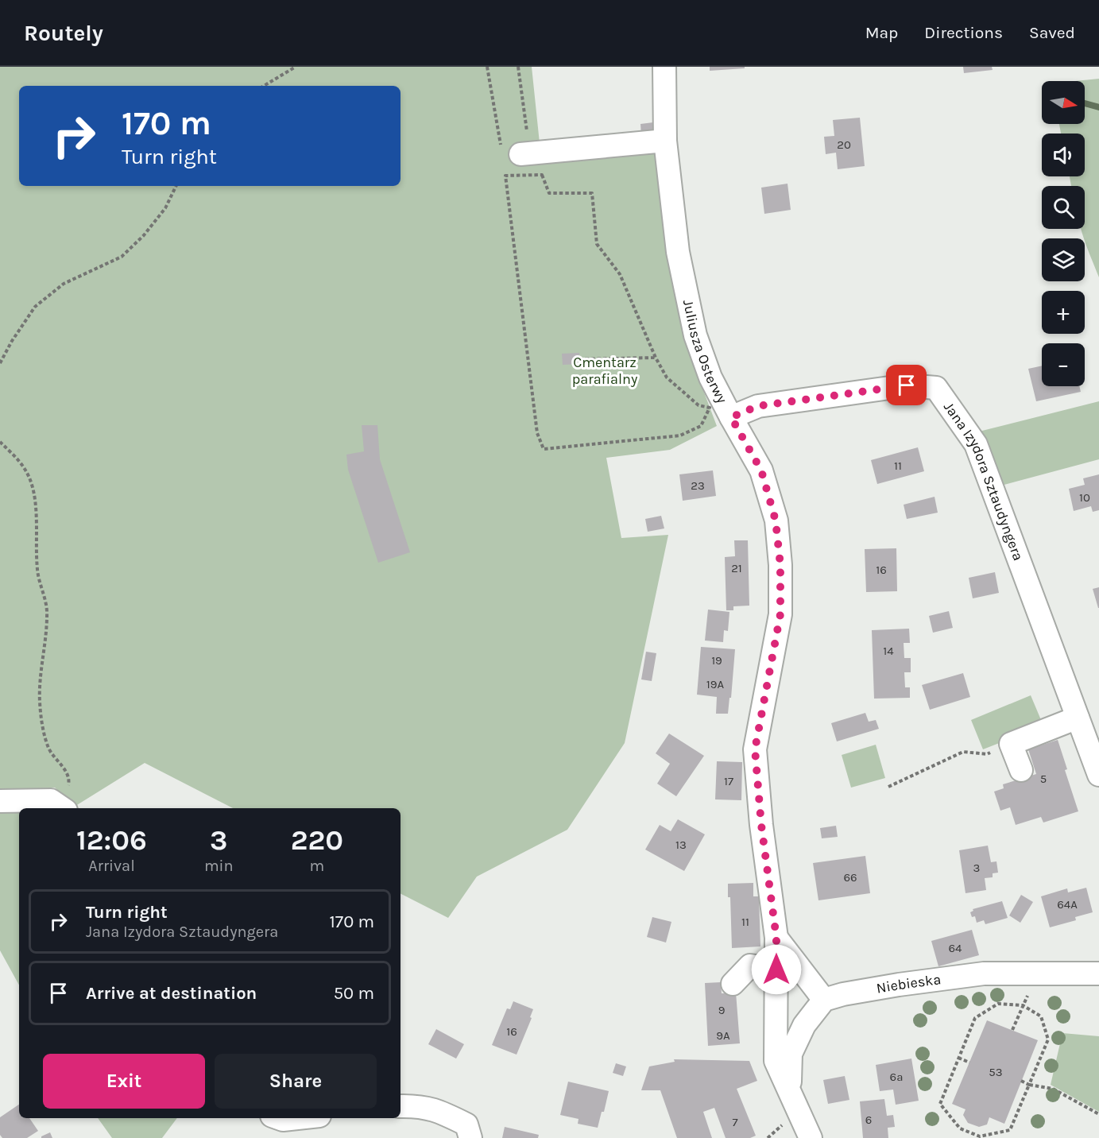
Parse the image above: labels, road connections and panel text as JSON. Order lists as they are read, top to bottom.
{
  "streets": {
    "street": ["Juliusza Osterwy", "Jana Izydora Sztaudyngera", "Niebieska"]
  },
  "crossings": [
    ["Juliusza Osterwy", "Jana Izydora Sztaudyngera"],
    ["Juliusza Osterwy", "Niebieska"]
  ],
  "parks": ["Cmentarz parafialny"],
  "house_numbers": [
    "20",
    "11",
    "23",
    "10",
    "21",
    "16",
    "14",
    "19",
    "19A",
    "5",
    "17",
    "13",
    "3",
    "66",
    "64A",
    "11",
    "64",
    "9",
    "16",
    "9A",
    "53",
    "6a",
    "6",
    "7"
  ],
  "north": "right",
  "page": {
    "header": "Routely",
    "nav": ["Map", "Directions", "Saved"],
    "map_buttons": ["+", "−"],
    "turn": ["170 m", "Turn right"],
    "eta": [
      "12:06",
      "Arrival",
      "3",
      "min",
      "220",
      "m"
    ],
    "list": [
      {
        "name": "Turn right",
        "note": "Jana Izydora Sztaudyngera",
        "value": "170 m"
      },
      {
        "name": "Arrive at destination",
        "value": "50 m"
      }
    ],
    "buttons": ["Exit", "Share"]
  }
}
